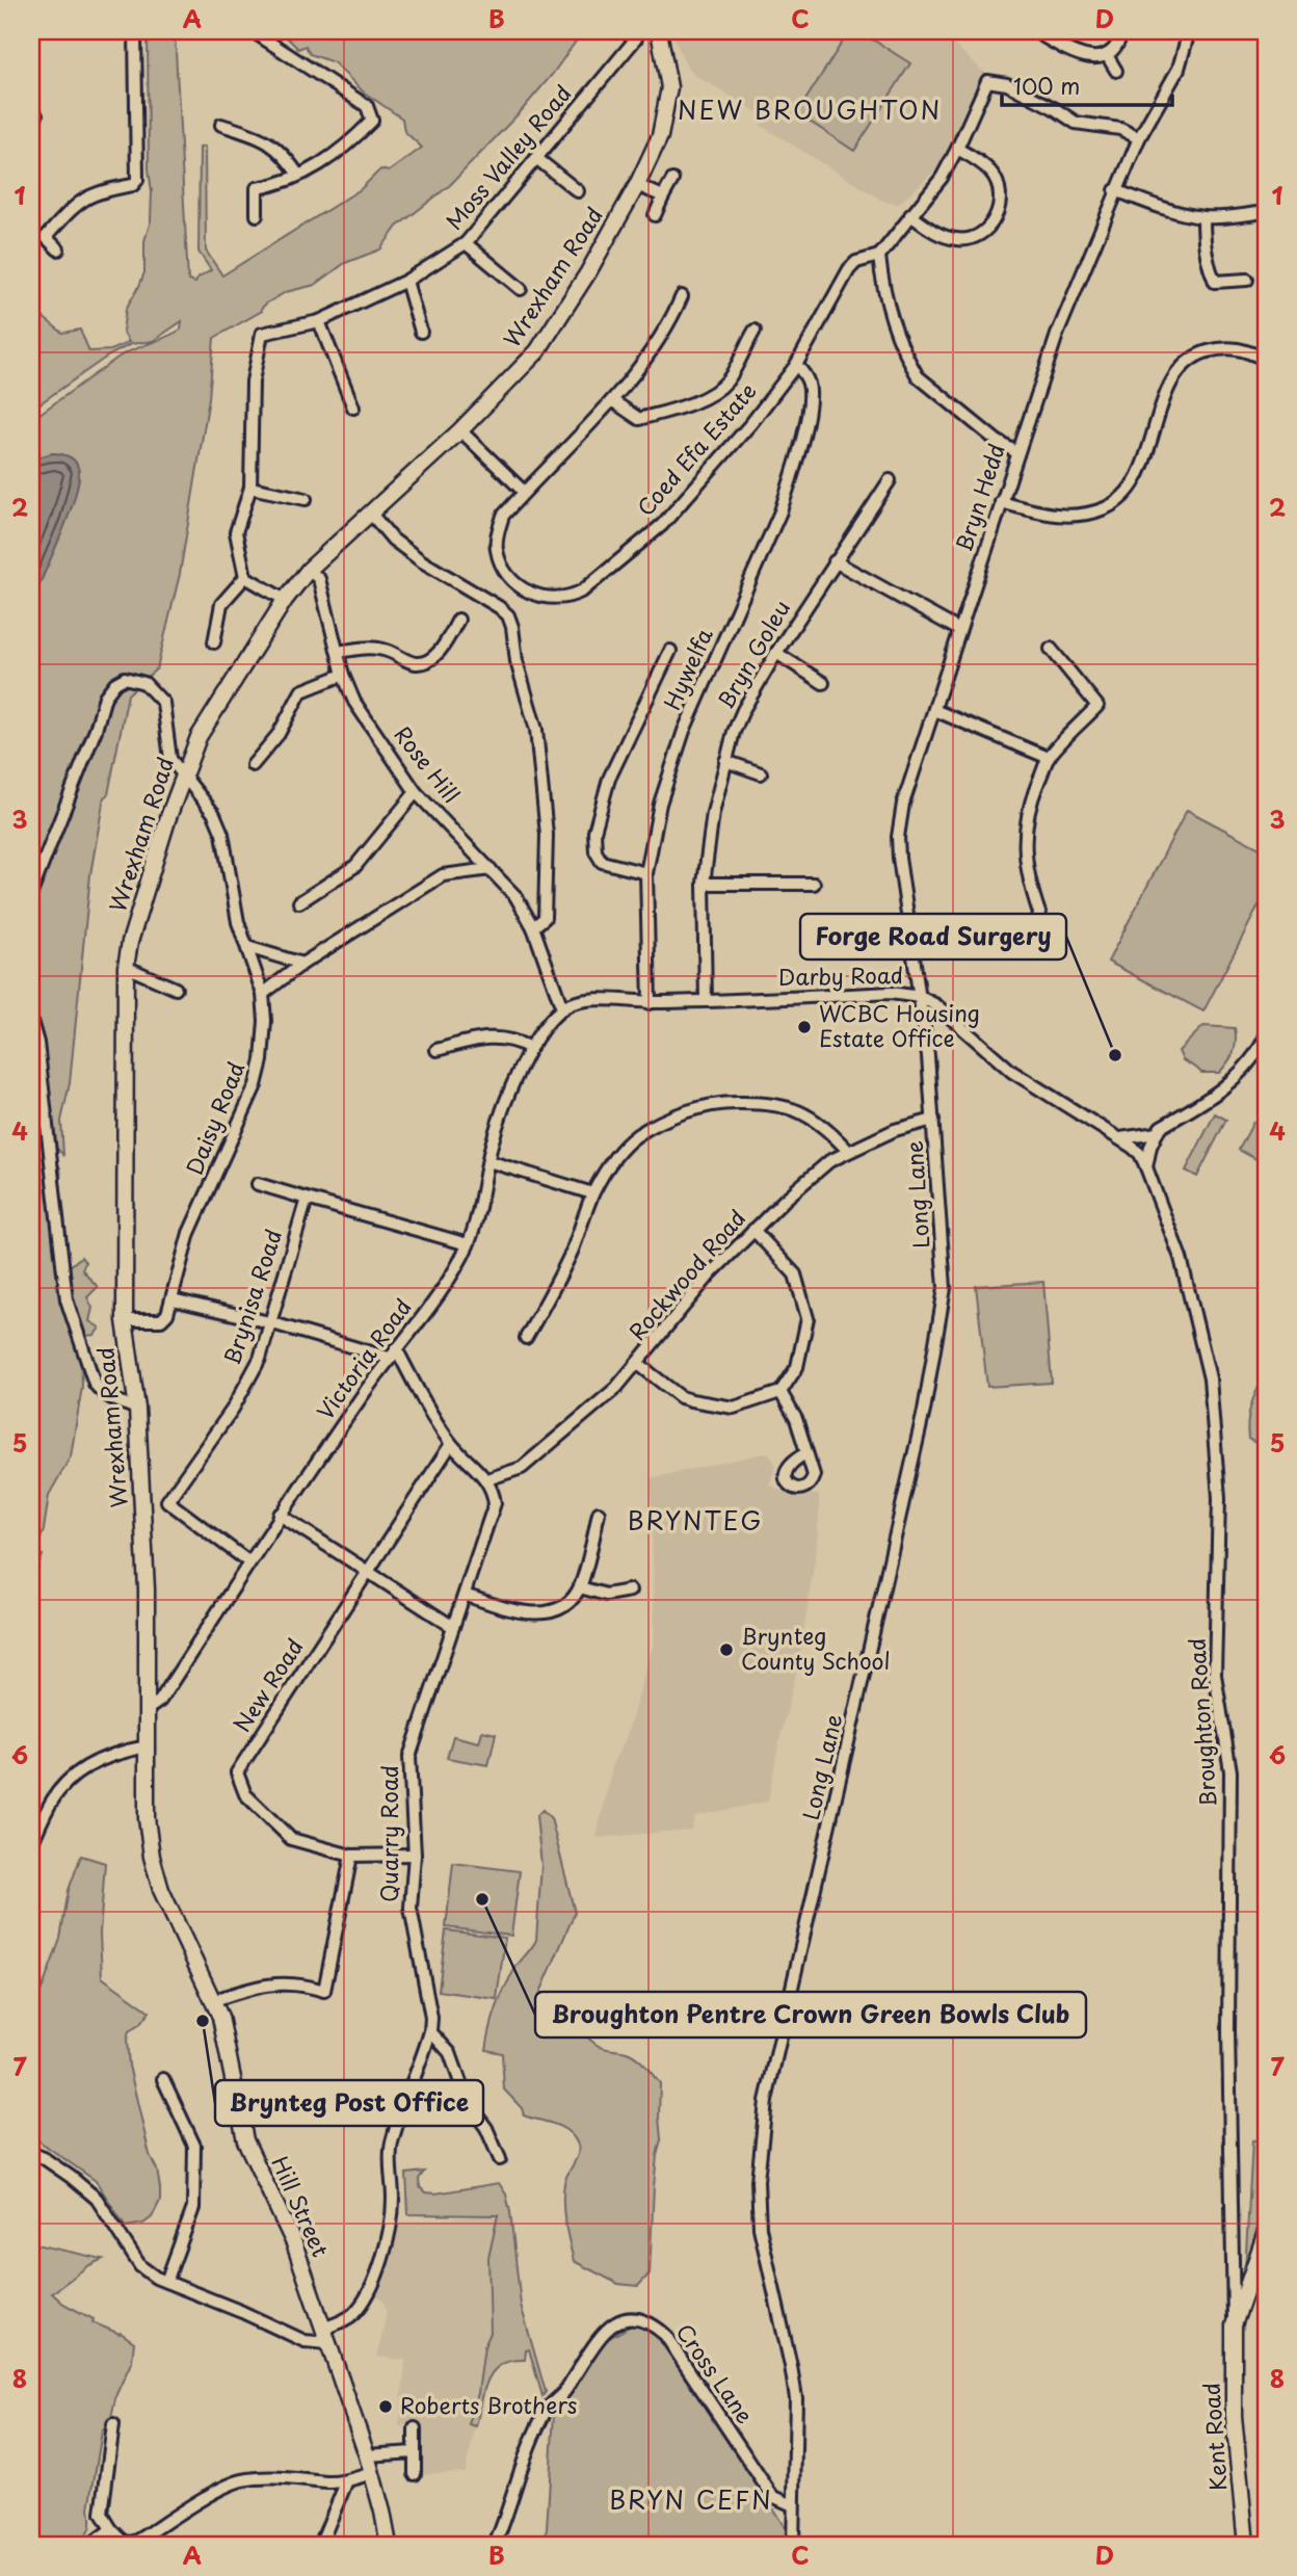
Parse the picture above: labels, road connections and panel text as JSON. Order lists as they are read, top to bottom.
{
  "streets": {
    "main road": ["Wrexham Road", "Hill Street", "Kent Road"],
    "street": [
      "Moss Valley Road",
      "Coed Efa Estate",
      "Bryn Hedd",
      "Bryn Goleu",
      "Hywelfa",
      "Rose Hill",
      "Darby Road",
      "Daisy Road",
      "Long Lane",
      "Rockwood Road",
      "Brynisa Road",
      "Victoria Road",
      "New Road",
      "Broughton Road",
      "Quarry Road",
      "Cross Lane"
    ]
  },
  "crossings": [
    ["Wrexham Road", "Rose Hill"],
    ["Wrexham Road", "Daisy Road"],
    ["Wrexham Road", "Victoria Road"],
    ["Wrexham Road", "Hill Street"],
    ["Coed Efa Estate", "Hywelfa"],
    ["Bryn Hedd", "Darby Road"],
    ["Bryn Hedd", "Long Lane"],
    ["Bryn Goleu", "Darby Road"],
    ["Hywelfa", "Darby Road"],
    ["Rose Hill", "Darby Road"],
    ["Rose Hill", "Victoria Road"],
    ["Darby Road", "Long Lane"],
    ["Darby Road", "Victoria Road"],
    ["Darby Road", "Broughton Road"],
    ["Long Lane", "Rockwood Road"],
    ["Long Lane", "Cross Lane"],
    ["Rockwood Road", "Quarry Road"],
    ["Brynisa Road", "Victoria Road"],
    ["New Road", "Quarry Road"],
    ["Broughton Road", "Kent Road"],
    ["Quarry Road", "Hill Street"]
  ],
  "districts": ["NEW BROUGHTON", "BRYNTEG", "BRYN CEFN"],
  "places": [
    "WCBC Housing Estate Office",
    "Forge Road Surgery",
    "Brynteg County School",
    "Broughton Pentre Crown Green Bowls Club",
    "Brynteg Post Office",
    "Roberts Brothers"
  ],
  "scale_bar": "100 m",
  "grid": {
    "columns": [
      "A",
      "B",
      "C",
      "D"
    ],
    "rows": [
      "1",
      "2",
      "3",
      "4",
      "5",
      "6",
      "7",
      "8"
    ]
  }
}
